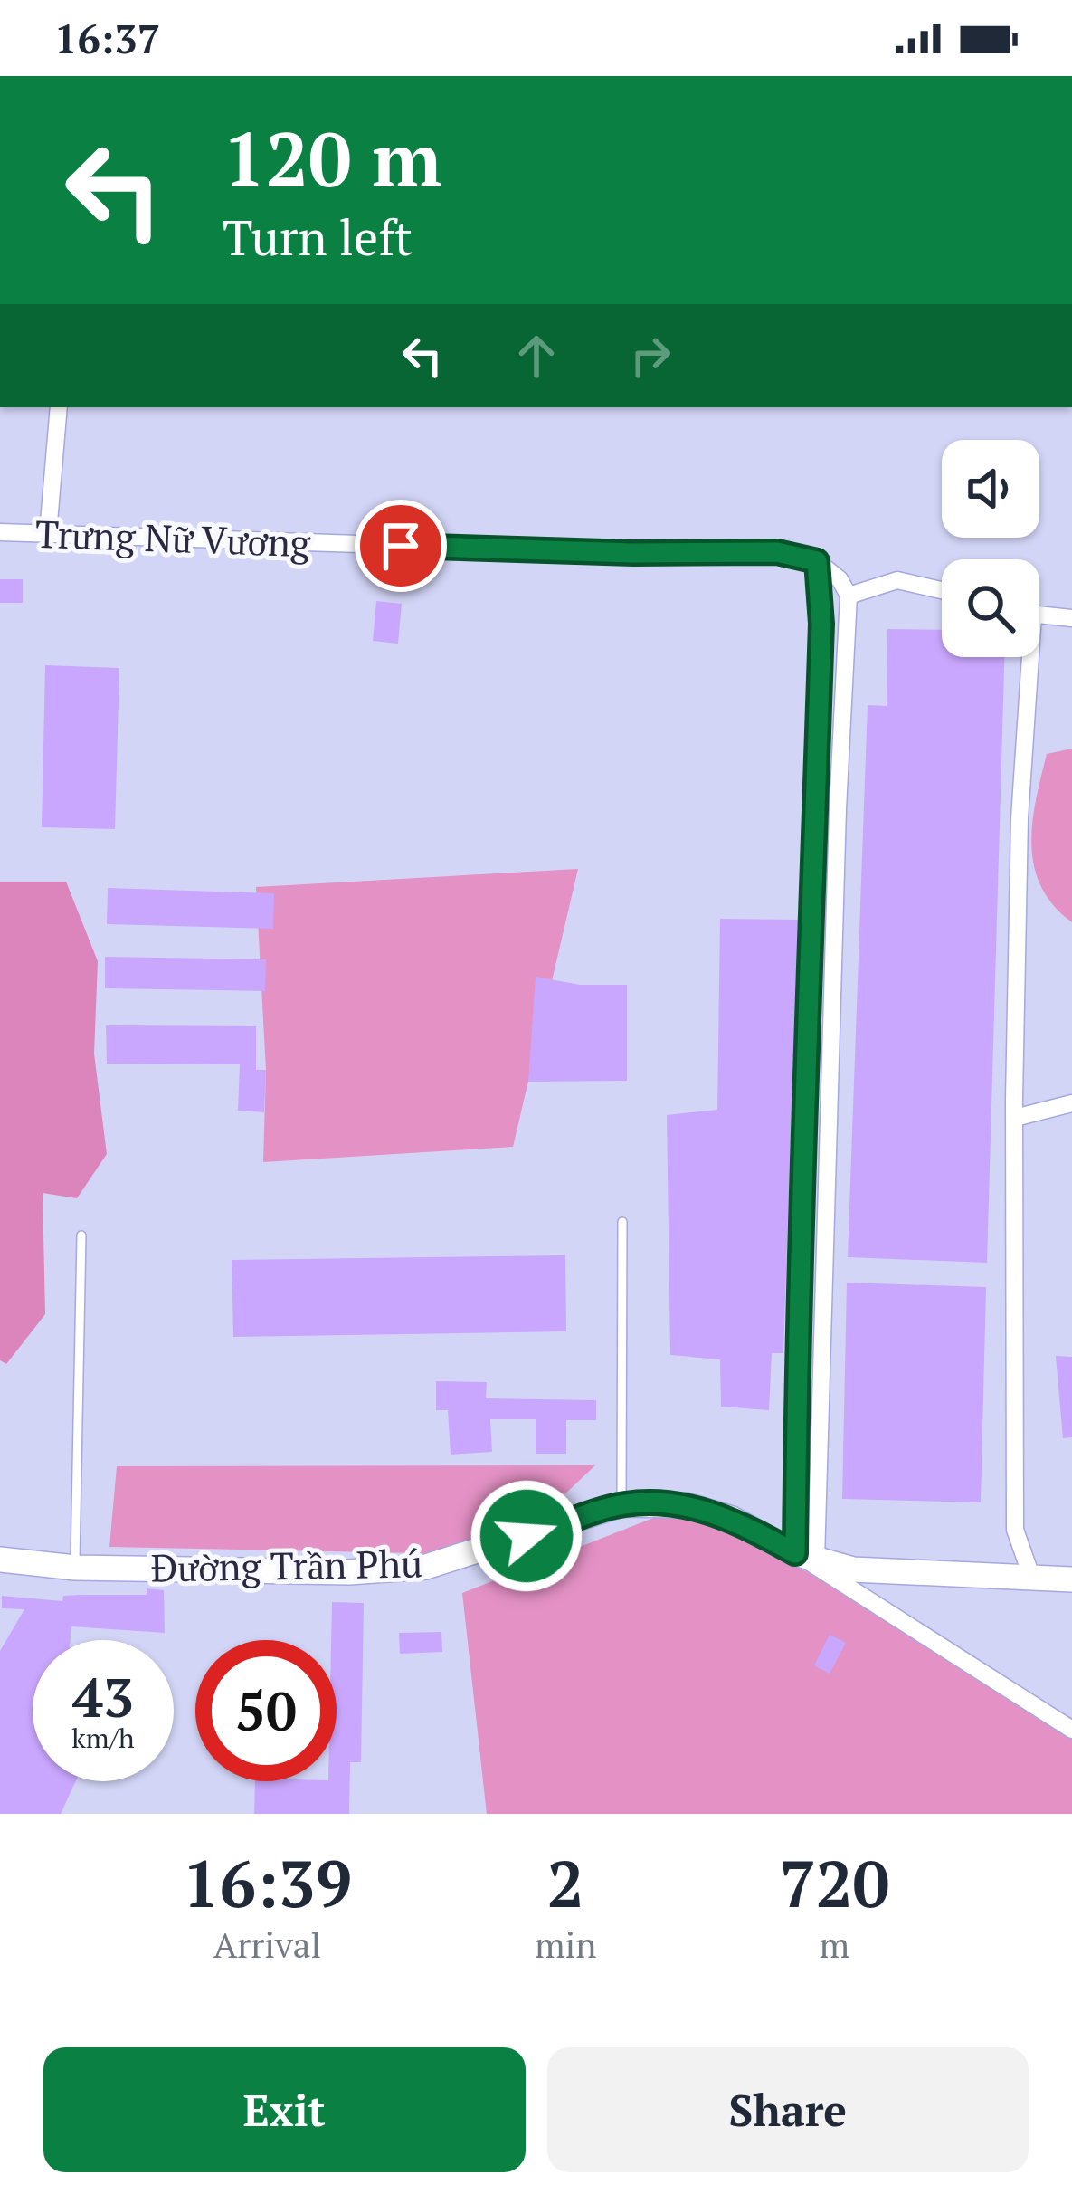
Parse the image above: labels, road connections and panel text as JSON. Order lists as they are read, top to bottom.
{
  "streets": {
    "main road": ["Đường Trần Phú"],
    "street": ["Trưng Nữ Vương"]
  },
  "page": {
    "status": "16:37",
    "turn": ["120 m", "Turn left"],
    "speed": "43 km/h",
    "limit": "50",
    "eta": [
      "16:39",
      "Arrival",
      "2",
      "min",
      "720",
      "m"
    ],
    "buttons": ["Exit", "Share"]
  }
}
